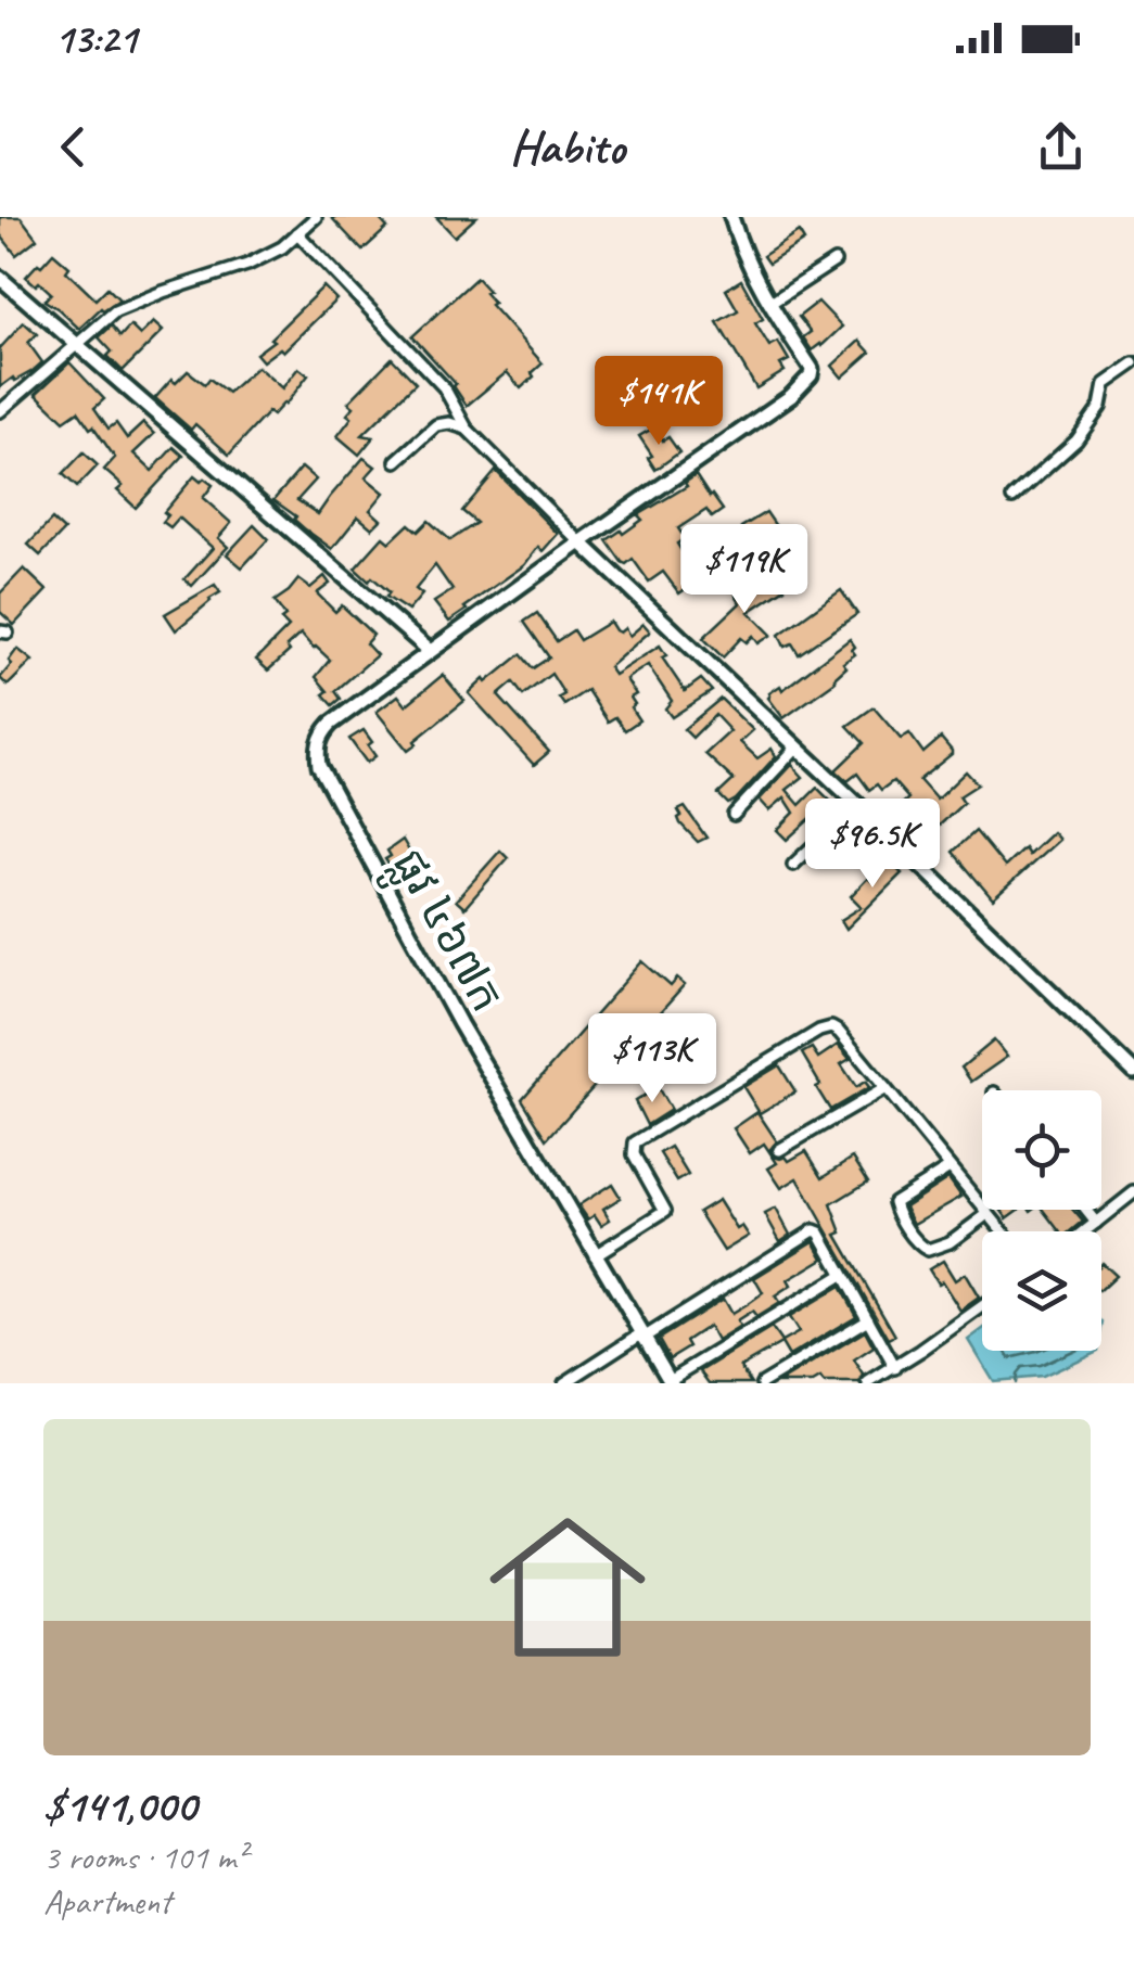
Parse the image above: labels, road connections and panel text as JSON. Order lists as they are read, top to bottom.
{
  "streets": {
    "street": ["ផ្លូវ ៤៦៧ក"]
  },
  "page": {
    "status": "13:21",
    "header": "Habito",
    "price": [
      "$141K",
      "$119K",
      "$96.5K",
      "$113K"
    ],
    "list": [
      {
        "name": "$141,000",
        "note": "3 rooms · 101 m² · Apartment"
      }
    ]
  }
}
